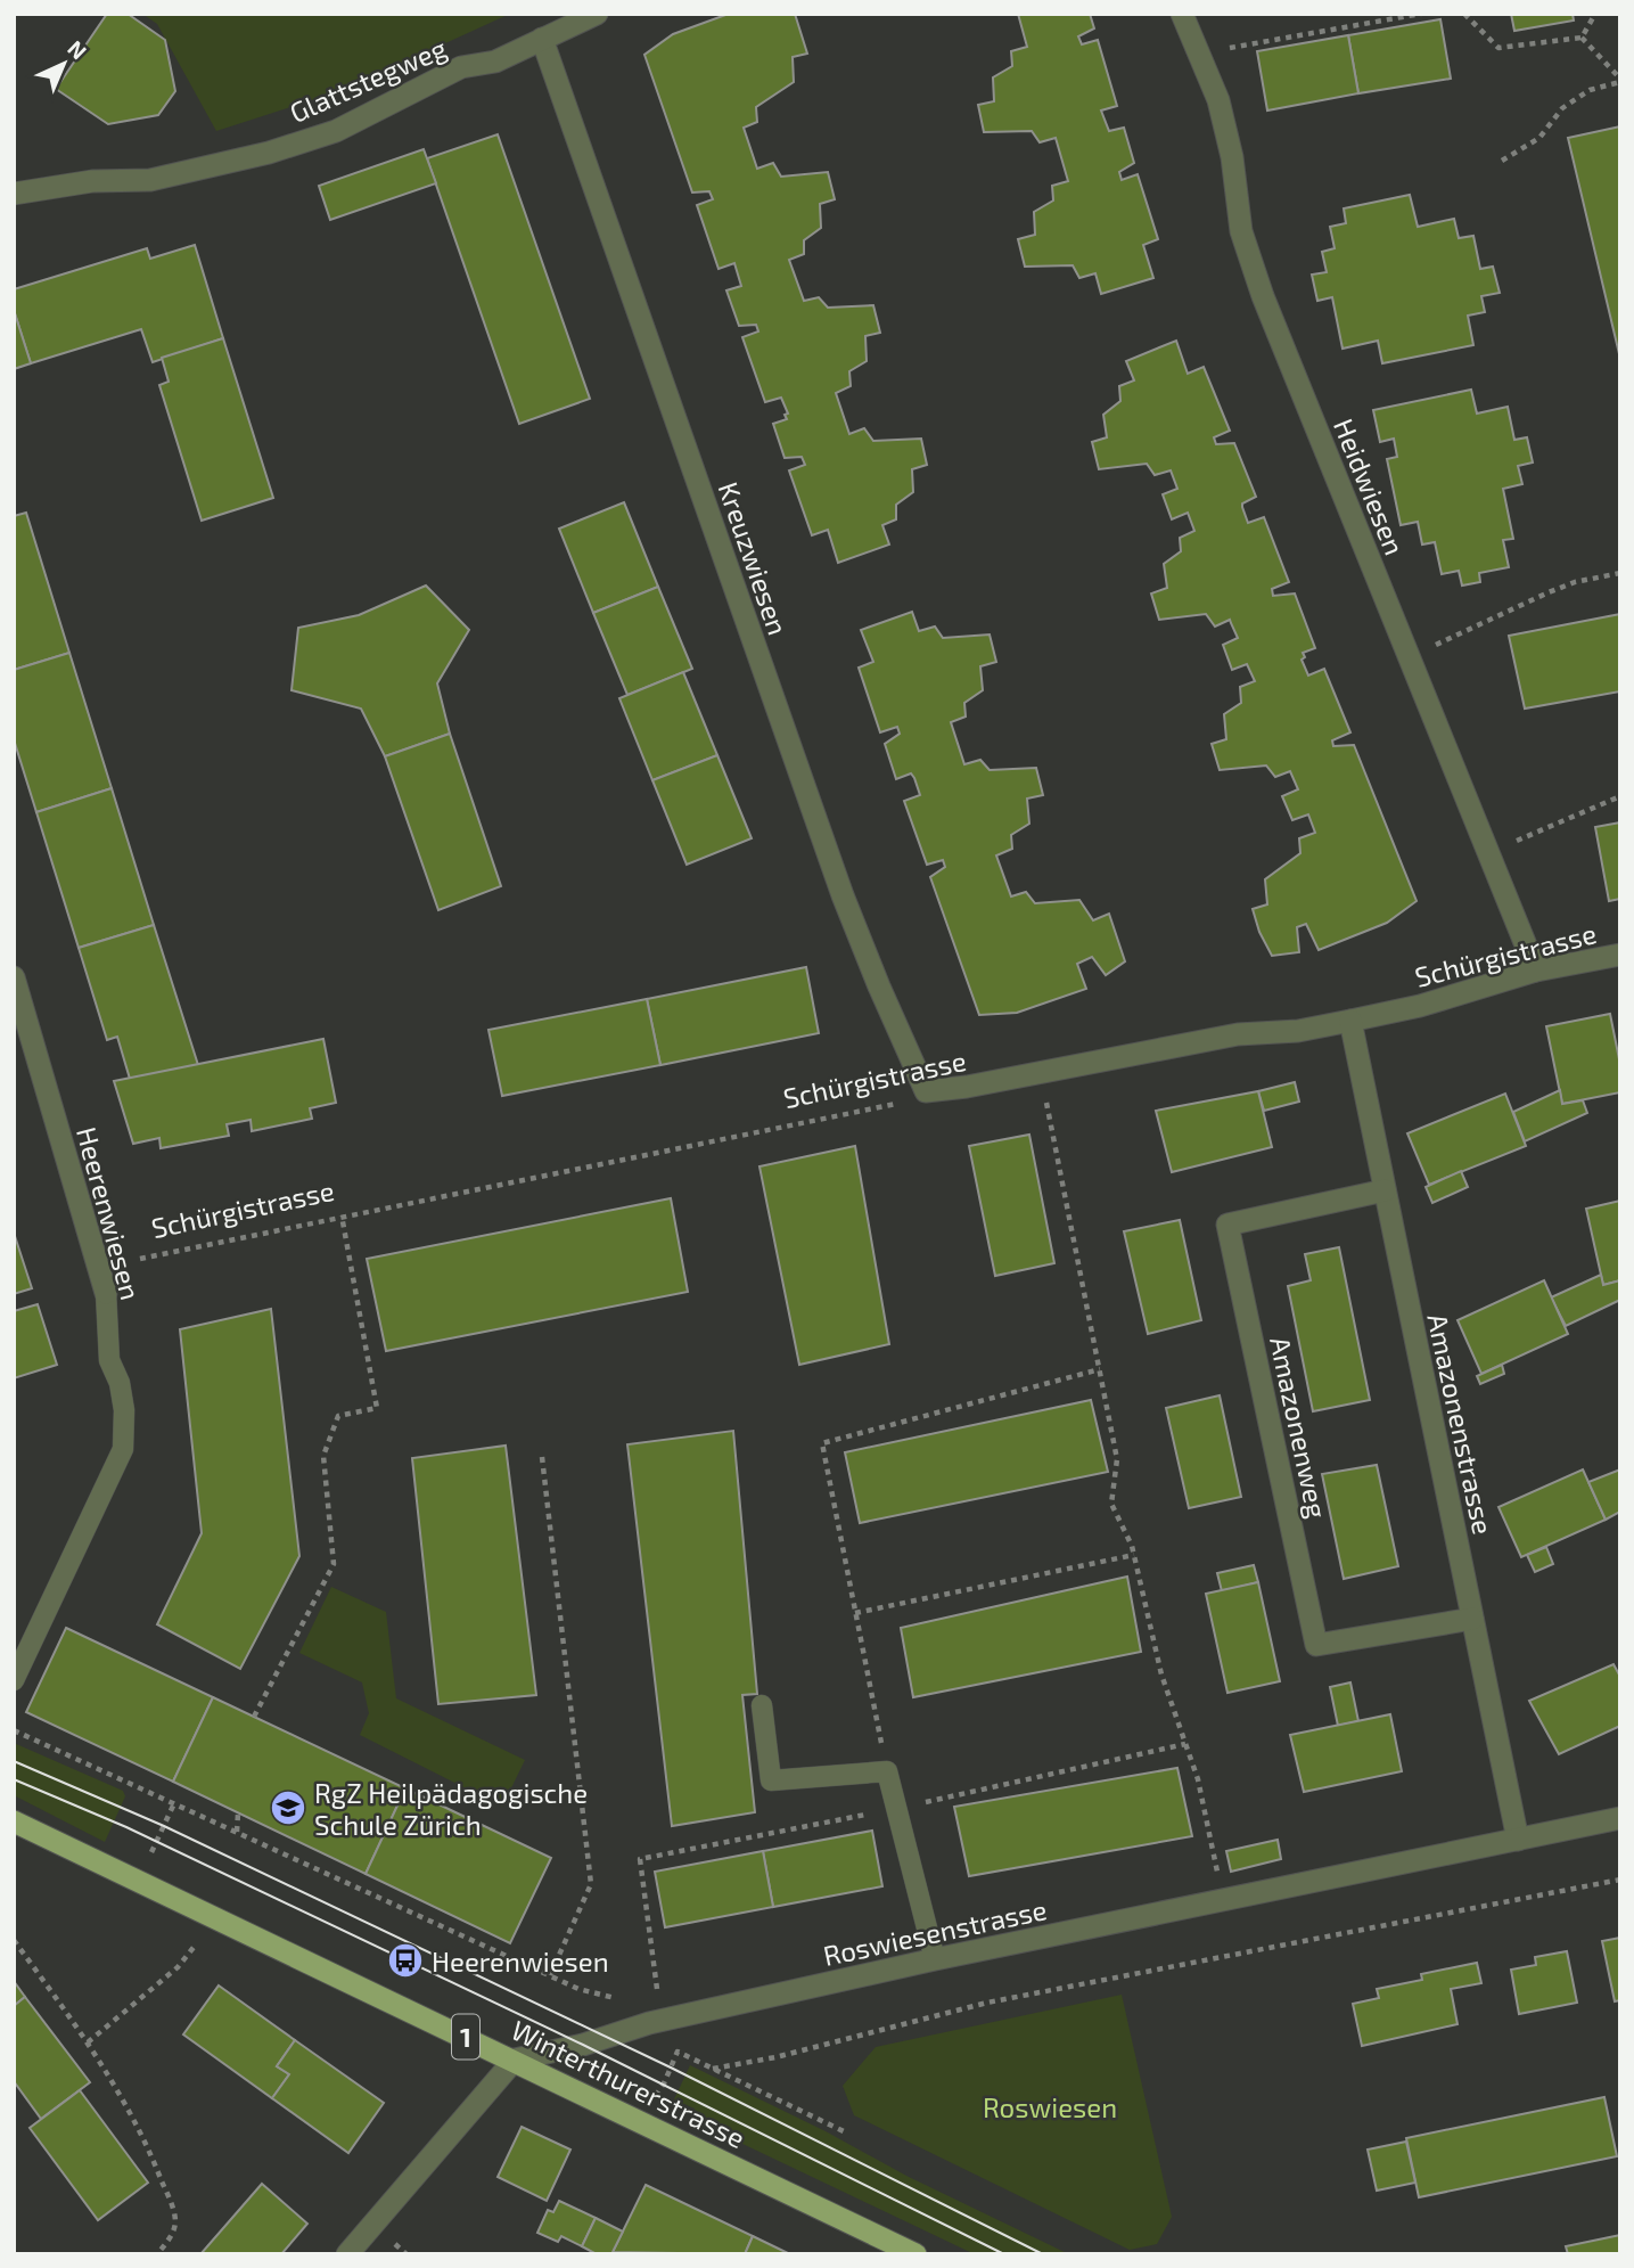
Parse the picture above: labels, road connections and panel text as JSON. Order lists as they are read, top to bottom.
{
  "streets": {
    "main road": ["1", "Winterthurerstrasse"],
    "street": [
      "Glattstegweg",
      "Heidwiesen",
      "Kreuzwiesen",
      "Schürgistrasse",
      "Heerenwiesen",
      "Amazonenstrasse",
      "Amazonenweg",
      "Roswiesenstrasse"
    ]
  },
  "crossings": [
    ["Glattstegweg", "Kreuzwiesen"],
    ["Heidwiesen", "Schürgistrasse"],
    ["Kreuzwiesen", "Schürgistrasse"],
    ["Schürgistrasse", "Amazonenstrasse"],
    ["Amazonenstrasse", "Amazonenweg"],
    ["Amazonenstrasse", "Roswiesenstrasse"],
    ["Roswiesenstrasse", "Winterthurerstrasse"]
  ],
  "parks": ["Roswiesen"],
  "places": {
    "school or university": ["RgZ Heilpädagogische Schule Zürich"],
    "bus stop": ["Heerenwiesen"]
  },
  "north": "top right"
}
